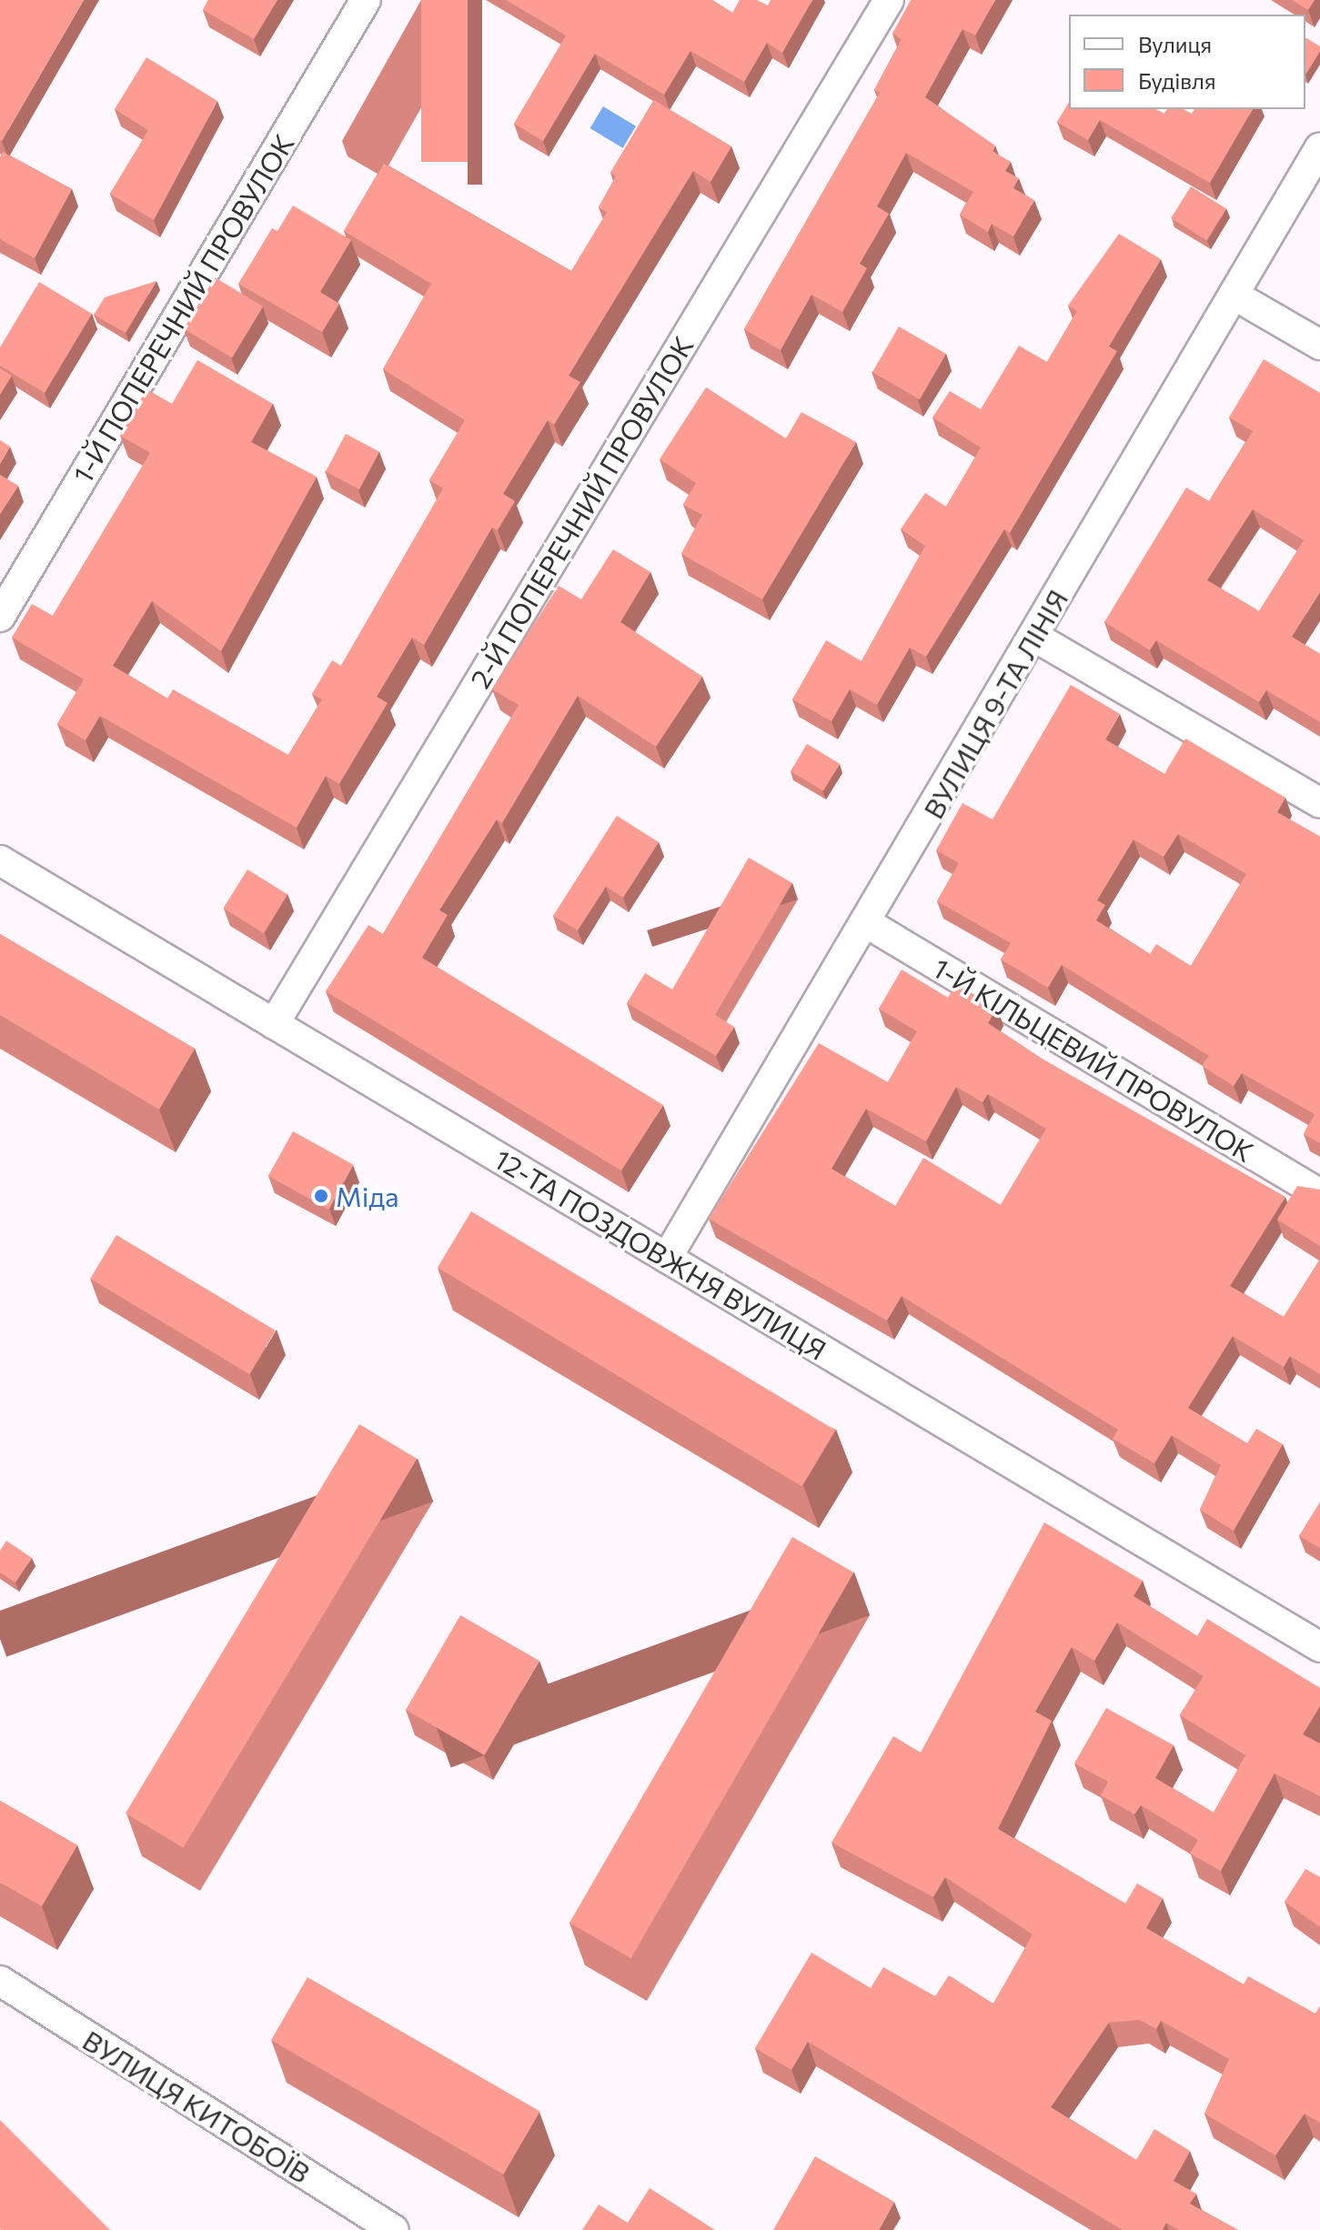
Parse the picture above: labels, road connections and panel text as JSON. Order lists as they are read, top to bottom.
{
  "streets": {
    "street": [
      "1-Й ПОПЕРЕЧНИЙ ПРОВУЛОК",
      "2-Й ПОПЕРЕЧНИЙ ПРОВУЛОК",
      "ВУЛИЦЯ 9-ТА ЛІНІЯ",
      "1-Й КІЛЬЦЕВИЙ ПРОВУЛОК",
      "12-ТА ПОЗДОВЖНЯ ВУЛИЦЯ",
      "ВУЛИЦЯ КИТОБОЇВ"
    ]
  },
  "crossings": [
    ["2-Й ПОПЕРЕЧНИЙ ПРОВУЛОК", "12-ТА ПОЗДОВЖНЯ ВУЛИЦЯ"],
    ["ВУЛИЦЯ 9-ТА ЛІНІЯ", "1-Й КІЛЬЦЕВИЙ ПРОВУЛОК"],
    ["ВУЛИЦЯ 9-ТА ЛІНІЯ", "12-ТА ПОЗДОВЖНЯ ВУЛИЦЯ"]
  ],
  "places": ["Міда"],
  "legend": ["Вулиця", "Будівля"]
}
